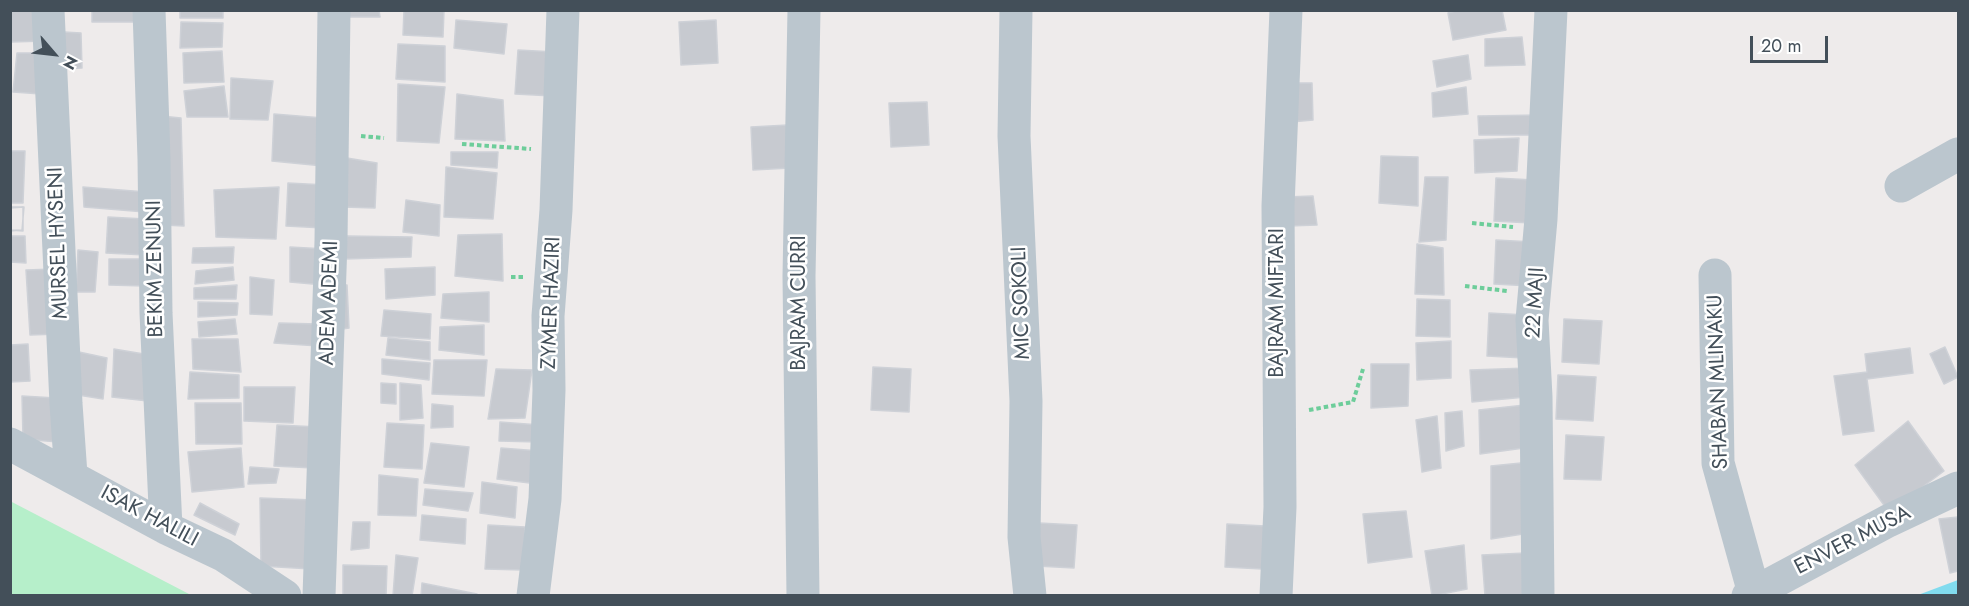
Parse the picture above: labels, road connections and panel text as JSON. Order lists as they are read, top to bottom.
{
  "streets": {
    "street": [
      "MURSEL HYSENI",
      "BEKIM ZENUNI",
      "ADEM ADEMI",
      "ZYMER HAZIRI",
      "BAJRAM CURRI",
      "MIC SOKOLI",
      "BAJRAM MIFTARI",
      "22 MAJI",
      "SHABAN MLINAKU",
      "ISAK HALILI",
      "ENVER MUSA"
    ]
  },
  "crossings": [
    ["MURSEL HYSENI", "ISAK HALILI"],
    ["BEKIM ZENUNI", "ISAK HALILI"],
    ["SHABAN MLINAKU", "ENVER MUSA"]
  ],
  "scale_bar": "20 m",
  "north": "bottom right"
}
